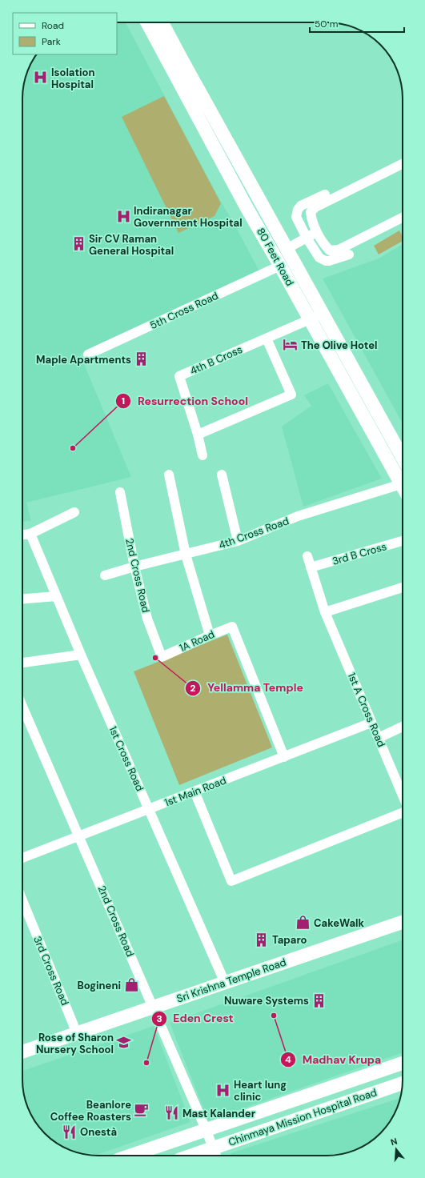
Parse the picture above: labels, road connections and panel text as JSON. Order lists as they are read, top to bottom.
{
  "streets": {
    "main road": ["80 Feet Road", "Sri Krishna Temple Road", "Chinmaya Mission Hospital Road"],
    "street": [
      "5th Cross Road",
      "4th B Cross",
      "4th Cross Road",
      "3rd B Cross",
      "2nd Cross Road",
      "1A Road",
      "1st A Cross Road",
      "1st Cross Road",
      "1st Main Road",
      "3rd Cross Road"
    ]
  },
  "crossings": [
    ["80 Feet Road", "5th Cross Road"],
    ["80 Feet Road", "4th B Cross"],
    ["4th Cross Road", "2nd Cross Road"],
    ["3rd B Cross", "1st A Cross Road"],
    ["2nd Cross Road", "1A Road"],
    ["2nd Cross Road", "1st Main Road"],
    ["2nd Cross Road", "Sri Krishna Temple Road"],
    ["2nd Cross Road", "Chinmaya Mission Hospital Road"],
    ["1A Road", "1st Main Road"],
    ["1st A Cross Road", "1st Main Road"],
    ["1st Cross Road", "1st Main Road"],
    ["1st Cross Road", "Sri Krishna Temple Road"],
    ["3rd Cross Road", "Sri Krishna Temple Road"]
  ],
  "places": {
    "hospital": ["Isolation Hospital", "Indiranagar Government Hospital", "Heart lung clinic"],
    "building": [
      "Sir CV Raman General Hospital",
      "Maple Apartments",
      "Taparo",
      "Nuware Systems"
    ],
    "hotel": ["The Olive Hotel"],
    "other": [
      "Resurrection School",
      "Yellamma Temple",
      "Madhav Krupa",
      "Eden Crest"
    ],
    "shop": ["CakeWalk", "Bogineni"],
    "school or university": ["Rose of Sharon Nursery School"],
    "cafe": ["Beanlore Coffee Roasters"],
    "restaurant": ["Mast Kalander", "Onestà"]
  },
  "legend": ["Road", "Park"],
  "scale_bar": "50 m",
  "north": "top"
}
